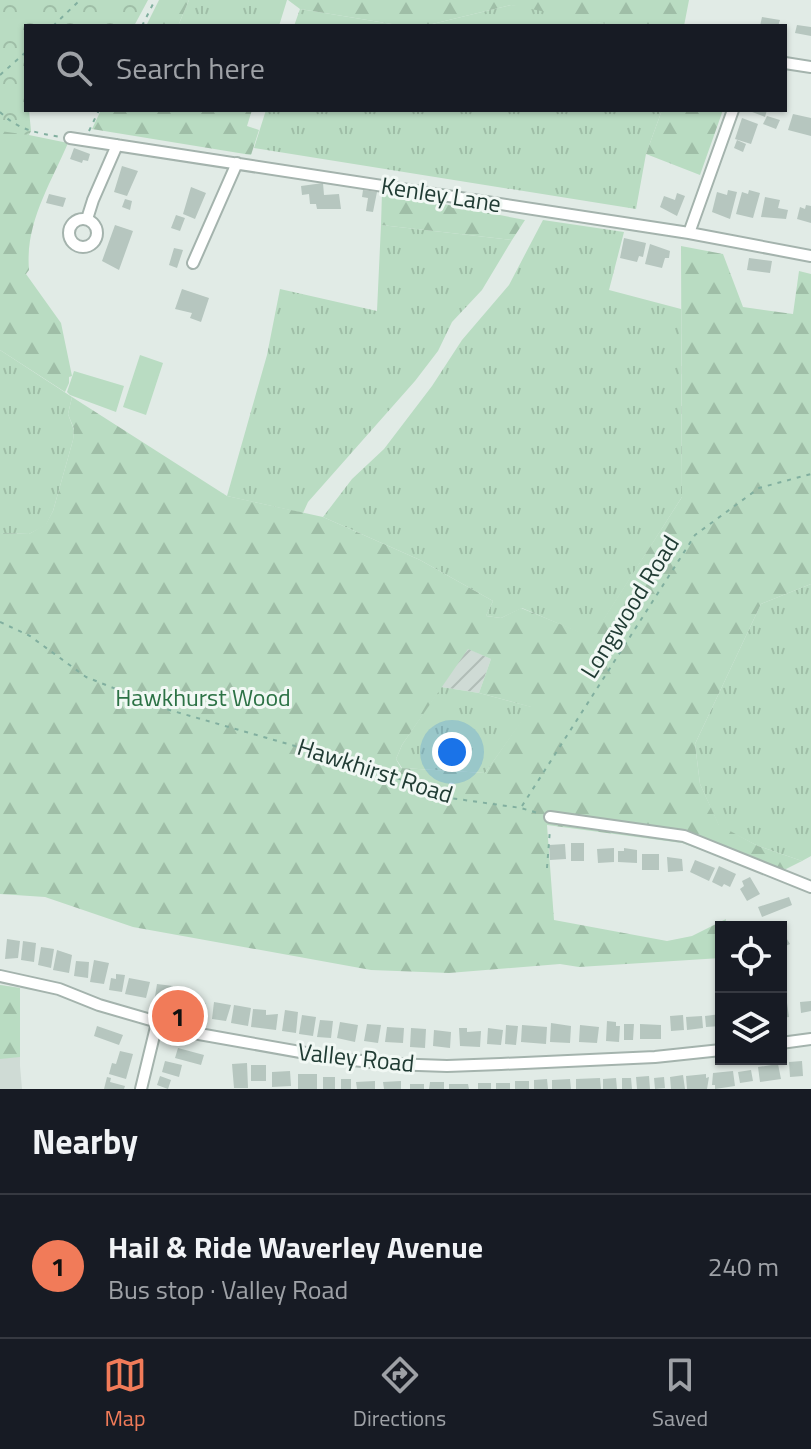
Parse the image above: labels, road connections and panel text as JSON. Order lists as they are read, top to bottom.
{
  "streets": {
    "street": ["Kenley Lane", "Valley Road"],
    "path": ["Longwood Road", "Hawkhirst Road"]
  },
  "crossings": [
    ["Longwood Road", "Hawkhirst Road"]
  ],
  "parks": ["Hawkhurst Wood"],
  "page": {
    "search": "Search here",
    "pins": "1",
    "heading": "Nearby",
    "list": [
      {
        "mark": "1",
        "name": "Hail & Ride Waverley Avenue",
        "note": "Bus stop · Valley Road",
        "value": "240 m"
      }
    ],
    "nav": ["Map", "Directions", "Saved"]
  }
}
